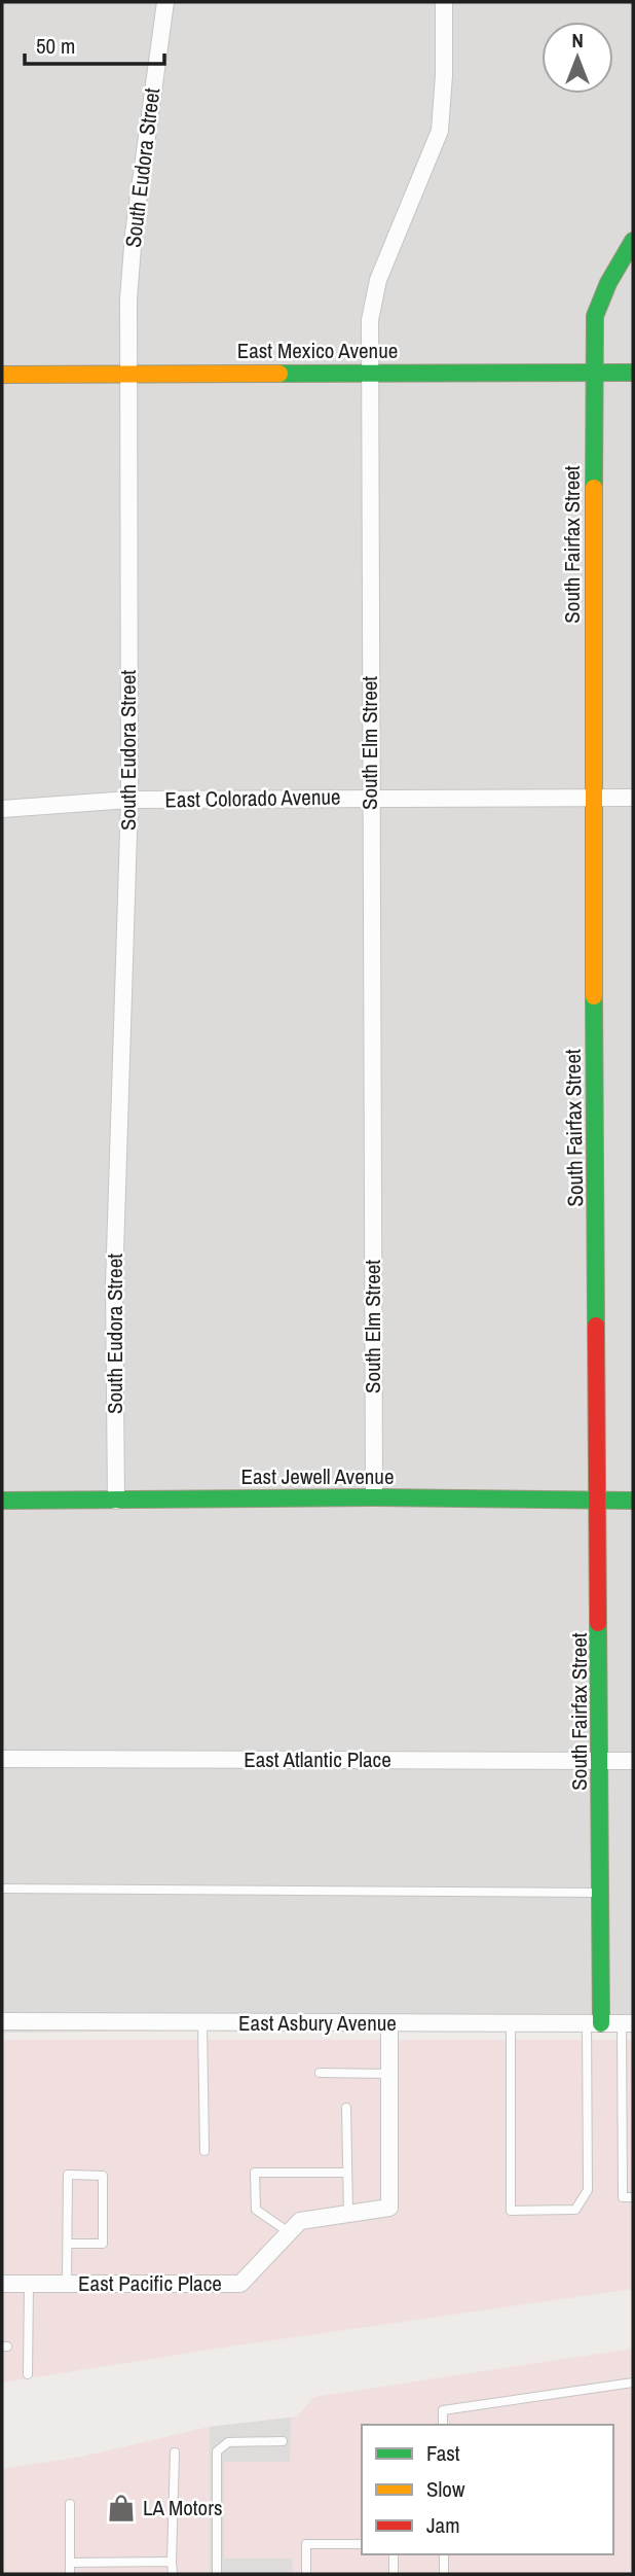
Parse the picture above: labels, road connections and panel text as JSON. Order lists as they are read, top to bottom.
{
  "streets": {
    "street": [
      "South Eudora Street",
      "East Mexico Avenue",
      "South Fairfax Street",
      "South Elm Street",
      "East Colorado Avenue",
      "East Jewell Avenue",
      "East Atlantic Place",
      "East Asbury Avenue",
      "East Pacific Place"
    ]
  },
  "crossings": [
    ["South Eudora Street", "East Mexico Avenue"],
    ["South Eudora Street", "East Colorado Avenue"],
    ["South Eudora Street", "East Jewell Avenue"],
    ["East Mexico Avenue", "South Fairfax Street"],
    ["East Mexico Avenue", "South Elm Street"],
    ["South Fairfax Street", "East Colorado Avenue"],
    ["South Fairfax Street", "East Jewell Avenue"],
    ["South Fairfax Street", "East Atlantic Place"],
    ["South Fairfax Street", "East Asbury Avenue"],
    ["South Elm Street", "East Colorado Avenue"],
    ["South Elm Street", "East Jewell Avenue"],
    ["East Asbury Avenue", "East Pacific Place"]
  ],
  "places": {
    "shop": ["LA Motors"]
  },
  "legend": ["Fast", "Slow", "Jam"],
  "scale_bar": "50 m",
  "north": "top"
}
